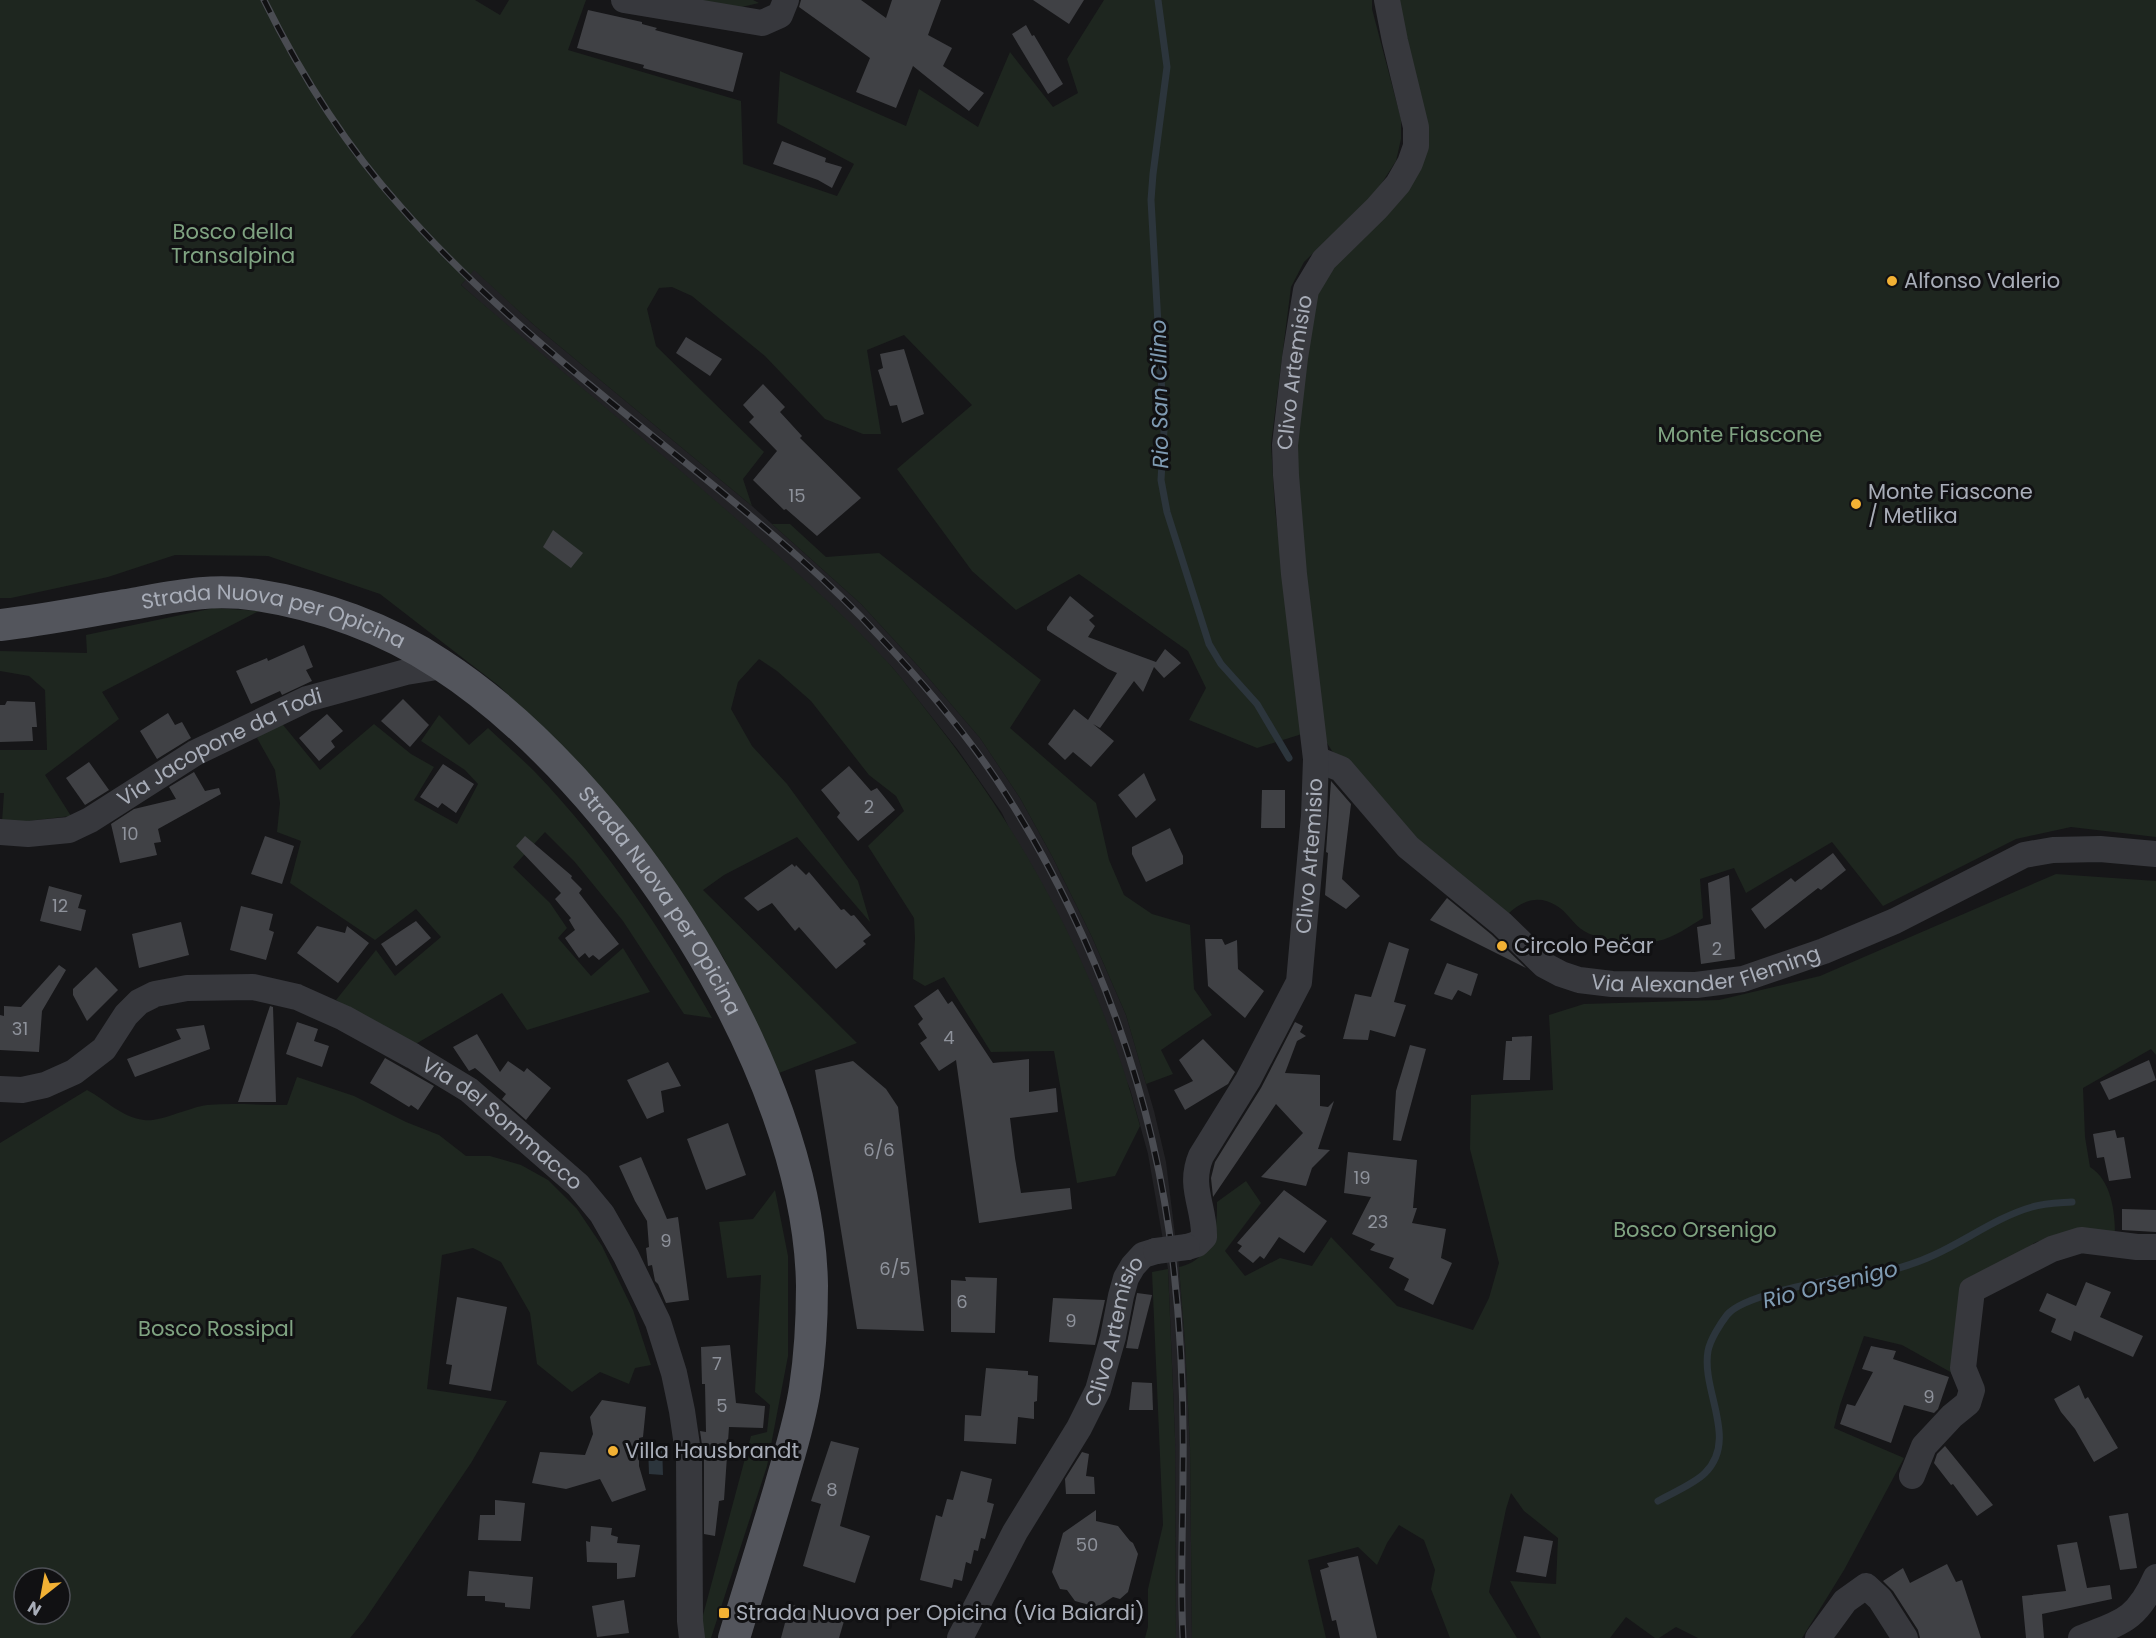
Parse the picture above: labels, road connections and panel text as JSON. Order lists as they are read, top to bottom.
{
  "streets": {
    "main road": ["Strada Nuova per Opicina"],
    "street": [
      "Clivo Artemisio",
      "Via Jacopone da Todi",
      "Via Alexander Fleming",
      "Via del Sommacco"
    ]
  },
  "crossings": [
    ["Clivo Artemisio", "Via Alexander Fleming"],
    ["Strada Nuova per Opicina", "Via Jacopone da Todi"]
  ],
  "water": ["Rio San Cilino", "Rio Orsenigo"],
  "parks": [
    "Bosco della Transalpina",
    "Monte Fiascone",
    "Bosco Orsenigo",
    "Bosco Rossipal"
  ],
  "places": {
    "other": [
      "Alfonso Valerio",
      "Monte Fiascone / Metlika",
      "Circolo Pečar",
      "Villa Hausbrandt"
    ],
    "transit": ["Strada Nuova per Opicina (Via Baiardi)"]
  },
  "house_numbers": [
    "15",
    "2",
    "10",
    "12",
    "2",
    "31",
    "4",
    "6/6",
    "19",
    "23",
    "9",
    "6/5",
    "6",
    "9",
    "7",
    "9",
    "5",
    "8",
    "50"
  ],
  "north": "bottom left"
}
